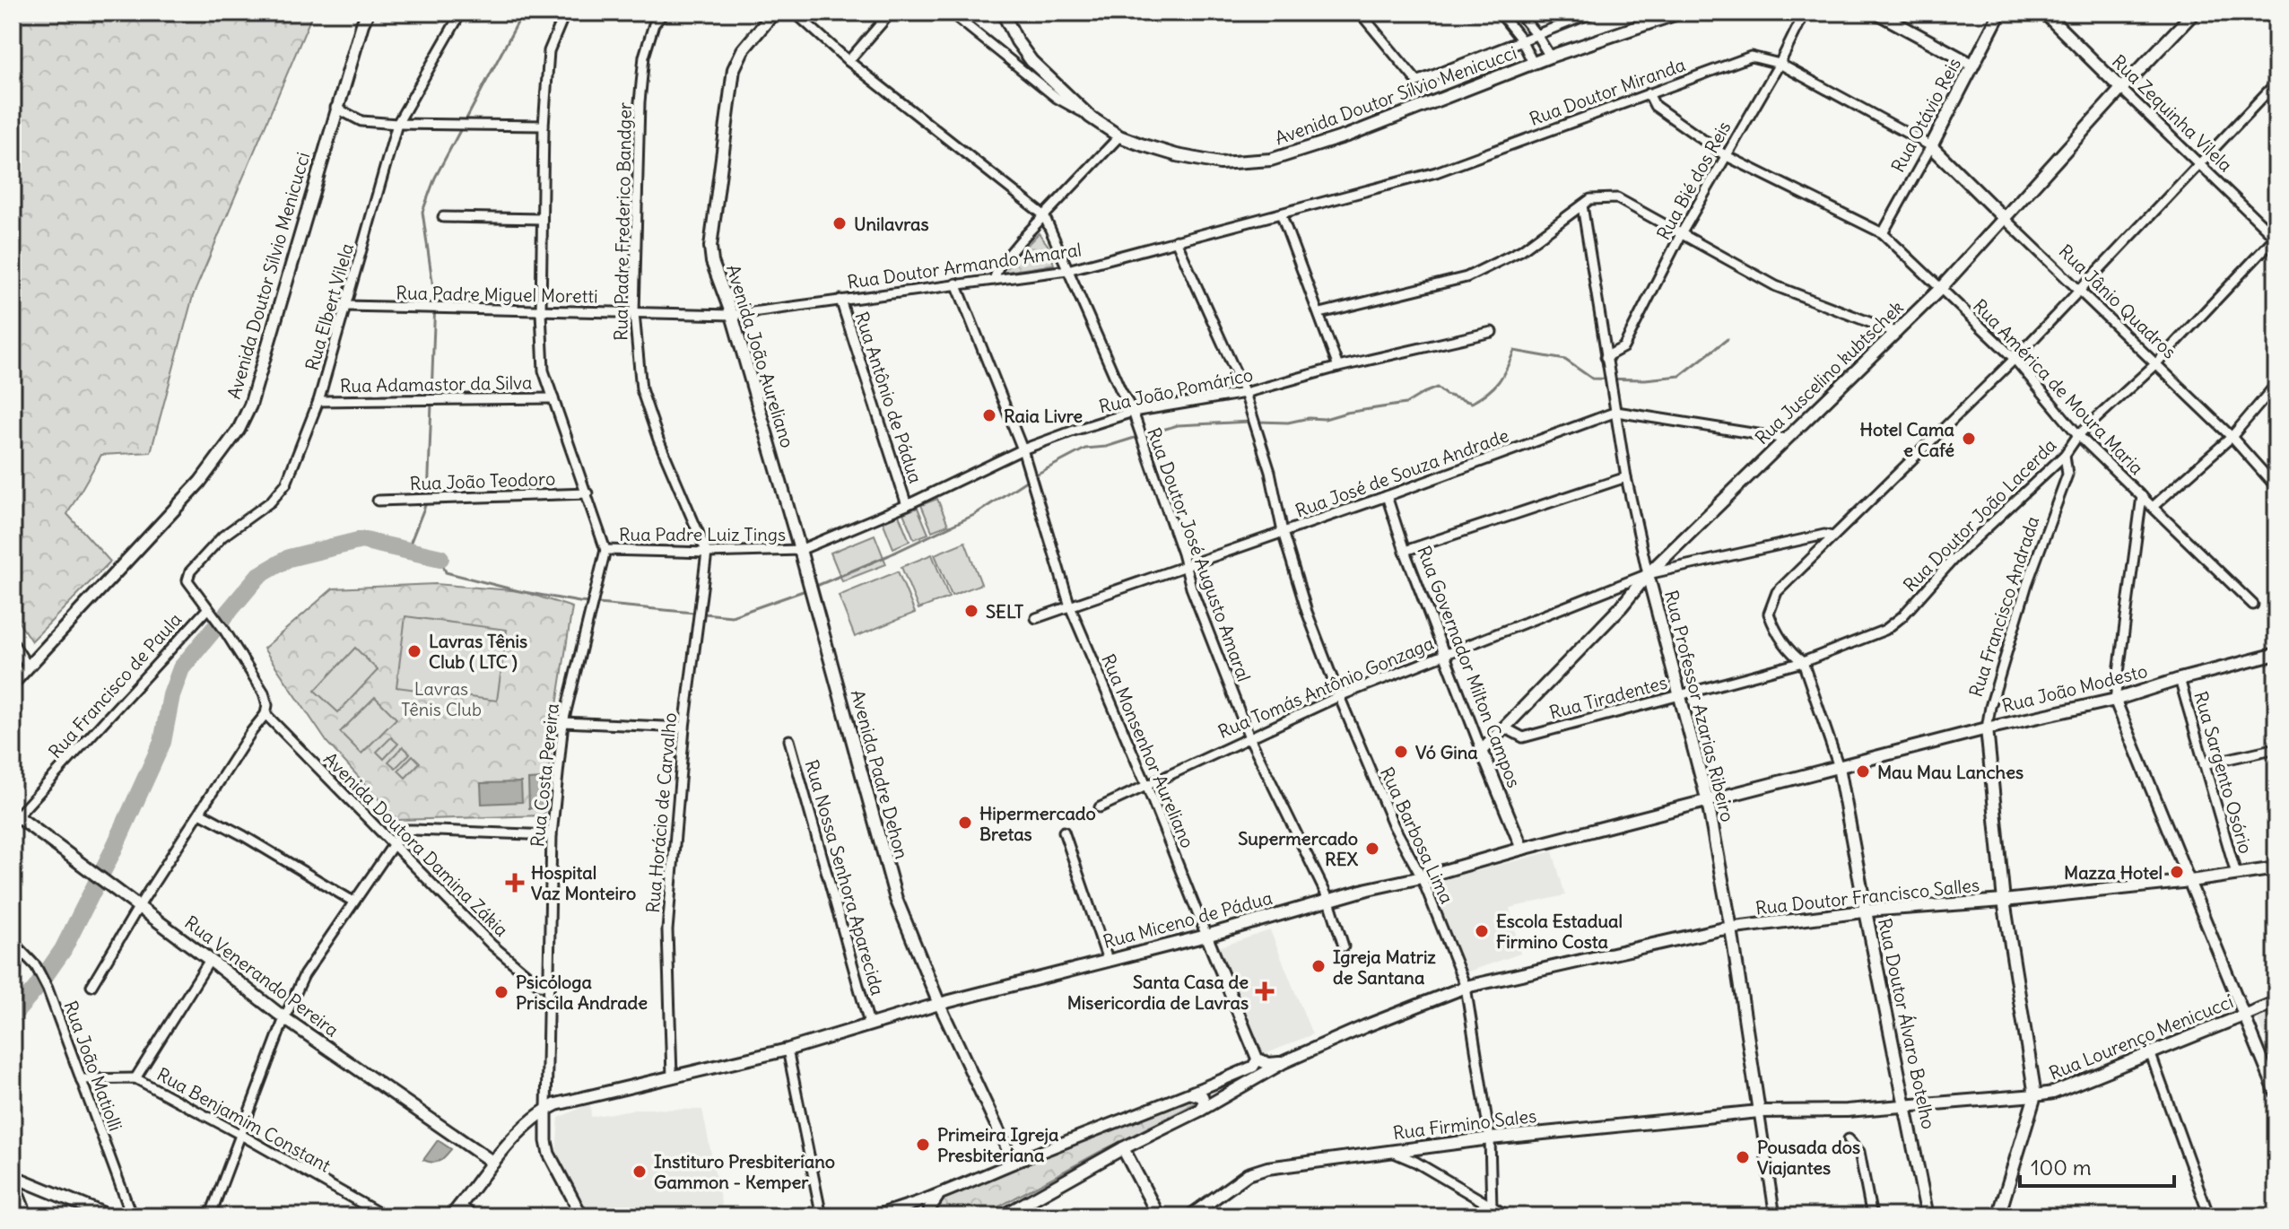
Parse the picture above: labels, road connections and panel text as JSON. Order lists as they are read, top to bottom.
{
  "streets": {
    "main road": [
      "Avenida Doutor Sílvio Menicucci",
      "Rua Zequinha Vilela",
      "Rua Otávio Reis",
      "Rua Jânio Quadros",
      "Avenida João Aureliano",
      "Rua Juscelino kubtschek",
      "Rua Francisco Andrada",
      "Rua Governador Milton Campos",
      "Rua João Modesto",
      "Rua Professor Azarias Ribeiro",
      "Avenida Padre Dehon",
      "Rua Doutor Francisco Salles",
      "Rua Miceno de Pádua",
      "Rua Venerando Pereira",
      "Rua Doutor Álvaro Botelho",
      "Rua Lourenço Menicucci",
      "Rua Firmino Sales"
    ],
    "street": [
      "Rua Doutor Miranda",
      "Rua Bié dos Reis",
      "Rua Padre Frederico Bandger",
      "Rua Doutor Armando Amaral",
      "Rua Padre Miguel Moretti",
      "Rua Elbert Vilela",
      "Rua Adamastor da Silva",
      "Rua América de Moura Maria",
      "Rua João Pomárico",
      "Rua Antônio de Pádua",
      "Rua José de Souza Andrade",
      "Rua João Teodoro",
      "Rua Doutor João Lacerda",
      "Rua Padre Luiz Tings",
      "Rua Doutor José Augusto Amaral",
      "Rua Francisco de Paula",
      "Rua Tomás Antônio Gonzaga",
      "Rua Tiradentes",
      "Rua Monsenhor Aureliano",
      "Rua Sargento Osório",
      "Rua Costa Pereira",
      "Rua Horácio de Carvalho",
      "Rua Barbosa Lima",
      "Avenida Doutora Damina Zákia",
      "Rua Nossa Senhora Aparecida",
      "Rua João Matiolli",
      "Rua Benjamim Constant"
    ]
  },
  "crossings": [
    ["Rua Doutor Miranda", "Rua Otávio Reis"],
    ["Rua Doutor Miranda", "Rua Bié dos Reis"],
    ["Rua Doutor Miranda", "Rua Doutor Armando Amaral"],
    ["Rua Doutor Miranda", "Rua Jânio Quadros"],
    ["Rua Doutor Miranda", "Rua América de Moura Maria"],
    ["Rua Zequinha Vilela", "Rua Juscelino kubtschek"],
    ["Rua Zequinha Vilela", "Rua Doutor João Lacerda"],
    ["Rua Otávio Reis", "Rua Jânio Quadros"],
    ["Rua Otávio Reis", "Rua América de Moura Maria"],
    ["Rua Bié dos Reis", "Rua América de Moura Maria"],
    ["Rua Bié dos Reis", "Rua Professor Azarias Ribeiro"],
    ["Rua Padre Frederico Bandger", "Rua Padre Miguel Moretti"],
    ["Rua Padre Frederico Bandger", "Rua Padre Luiz Tings"],
    ["Rua Padre Frederico Bandger", "Rua Horácio de Carvalho"],
    ["Rua Doutor Armando Amaral", "Rua Padre Miguel Moretti"],
    ["Rua Doutor Armando Amaral", "Avenida João Aureliano"],
    ["Rua Doutor Armando Amaral", "Rua Antônio de Pádua"],
    ["Rua Doutor Armando Amaral", "Rua Doutor José Augusto Amaral"],
    ["Rua Doutor Armando Amaral", "Rua Monsenhor Aureliano"],
    ["Rua Doutor Armando Amaral", "Rua Barbosa Lima"],
    ["Rua Padre Miguel Moretti", "Rua Elbert Vilela"],
    ["Rua Padre Miguel Moretti", "Avenida João Aureliano"],
    ["Rua Jânio Quadros", "Rua Juscelino kubtschek"],
    ["Rua Jânio Quadros", "Rua Doutor João Lacerda"],
    ["Rua Elbert Vilela", "Rua Adamastor da Silva"],
    ["Rua Elbert Vilela", "Rua Francisco de Paula"],
    ["Avenida João Aureliano", "Rua João Pomárico"],
    ["Avenida João Aureliano", "Rua Padre Luiz Tings"],
    ["Avenida João Aureliano", "Avenida Padre Dehon"],
    ["Rua Juscelino kubtschek", "Rua América de Moura Maria"],
    ["Rua Juscelino kubtschek", "Rua José de Souza Andrade"],
    ["Rua Juscelino kubtschek", "Rua Governador Milton Campos"],
    ["Rua Juscelino kubtschek", "Rua Tomás Antônio Gonzaga"],
    ["Rua Juscelino kubtschek", "Rua Tiradentes"],
    ["Rua Juscelino kubtschek", "Rua Professor Azarias Ribeiro"],
    ["Rua América de Moura Maria", "Rua Doutor João Lacerda"],
    ["Rua João Pomárico", "Rua Antônio de Pádua"],
    ["Rua João Pomárico", "Rua Padre Luiz Tings"],
    ["Rua João Pomárico", "Rua Doutor José Augusto Amaral"],
    ["Rua João Pomárico", "Rua Monsenhor Aureliano"],
    ["Rua João Pomárico", "Avenida Padre Dehon"],
    ["Rua João Pomárico", "Rua Barbosa Lima"],
    ["Rua José de Souza Andrade", "Rua Doutor José Augusto Amaral"],
    ["Rua José de Souza Andrade", "Rua Governador Milton Campos"],
    ["Rua José de Souza Andrade", "Rua Professor Azarias Ribeiro"],
    ["Rua José de Souza Andrade", "Rua Monsenhor Aureliano"],
    ["Rua José de Souza Andrade", "Rua Barbosa Lima"],
    ["Rua Doutor João Lacerda", "Rua Francisco Andrada"],
    ["Rua Doutor João Lacerda", "Rua Tiradentes"],
    ["Rua Doutor João Lacerda", "Rua Doutor Álvaro Botelho"],
    ["Rua Padre Luiz Tings", "Avenida Padre Dehon"],
    ["Rua Padre Luiz Tings", "Rua Costa Pereira"],
    ["Rua Padre Luiz Tings", "Rua Horácio de Carvalho"],
    ["Rua Doutor José Augusto Amaral", "Rua Tomás Antônio Gonzaga"],
    ["Rua Doutor José Augusto Amaral", "Rua Miceno de Pádua"],
    ["Rua Francisco Andrada", "Rua João Modesto"],
    ["Rua Francisco Andrada", "Rua Doutor Francisco Salles"],
    ["Rua Francisco Andrada", "Rua Lourenço Menicucci"],
    ["Rua Governador Milton Campos", "Rua Tomás Antônio Gonzaga"],
    ["Rua Governador Milton Campos", "Rua Miceno de Pádua"],
    ["Rua Francisco de Paula", "Rua Venerando Pereira"],
    ["Rua Tomás Antônio Gonzaga", "Rua Professor Azarias Ribeiro"],
    ["Rua Tomás Antônio Gonzaga", "Rua Monsenhor Aureliano"],
    ["Rua Tomás Antônio Gonzaga", "Rua Barbosa Lima"],
    ["Rua Tomás Antônio Gonzaga", "Rua Doutor Álvaro Botelho"],
    ["Rua João Modesto", "Rua Sargento Osório"],
    ["Rua João Modesto", "Rua Miceno de Pádua"],
    ["Rua João Modesto", "Rua Doutor Álvaro Botelho"],
    ["Rua Tiradentes", "Rua Professor Azarias Ribeiro"],
    ["Rua Tiradentes", "Rua Doutor Álvaro Botelho"],
    ["Rua Professor Azarias Ribeiro", "Rua Doutor Francisco Salles"],
    ["Rua Professor Azarias Ribeiro", "Rua Miceno de Pádua"],
    ["Rua Professor Azarias Ribeiro", "Rua Lourenço Menicucci"],
    ["Rua Professor Azarias Ribeiro", "Rua Firmino Sales"],
    ["Rua Monsenhor Aureliano", "Rua Miceno de Pádua"],
    ["Rua Sargento Osório", "Rua Doutor Francisco Salles"],
    ["Avenida Padre Dehon", "Rua Miceno de Pádua"],
    ["Rua Costa Pereira", "Avenida Doutora Damina Zákia"],
    ["Rua Costa Pereira", "Rua Miceno de Pádua"],
    ["Rua Horácio de Carvalho", "Rua Miceno de Pádua"],
    ["Rua Barbosa Lima", "Rua Doutor Francisco Salles"],
    ["Rua Barbosa Lima", "Rua Miceno de Pádua"],
    ["Rua Barbosa Lima", "Rua Firmino Sales"],
    ["Rua Nossa Senhora Aparecida", "Rua Miceno de Pádua"],
    ["Rua Doutor Francisco Salles", "Rua Doutor Álvaro Botelho"],
    ["Rua Miceno de Pádua", "Rua Doutor Álvaro Botelho"],
    ["Rua Doutor Álvaro Botelho", "Rua Lourenço Menicucci"],
    ["Rua Lourenço Menicucci", "Rua Firmino Sales"],
    ["Rua João Matiolli", "Rua Benjamim Constant"]
  ],
  "parks": ["Lavras Tênis Club"],
  "places": {
    "other": [
      "Unilavras",
      "Raia Livre",
      "Hotel Cama e Café",
      "SELT",
      "Lavras Tênis Club ( LTC )",
      "Vó Gina",
      "Mau Mau Lanches",
      "Hipermercado Bretas",
      "Supermercado REX",
      "Mazza Hotel",
      "Escola Estadual Firmino Costa",
      "Igreja Matriz de Santana",
      "Psicóloga Priscila Andrade",
      "Primeira Igreja Presbiteriana",
      "Pousada dos Viajantes",
      "Instituro Presbiteriano Gammon - Kemper"
    ],
    "health": ["Hospital Vaz Monteiro", "Santa Casa de Misericordia de Lavras"]
  },
  "scale_bar": "100 m"
}
